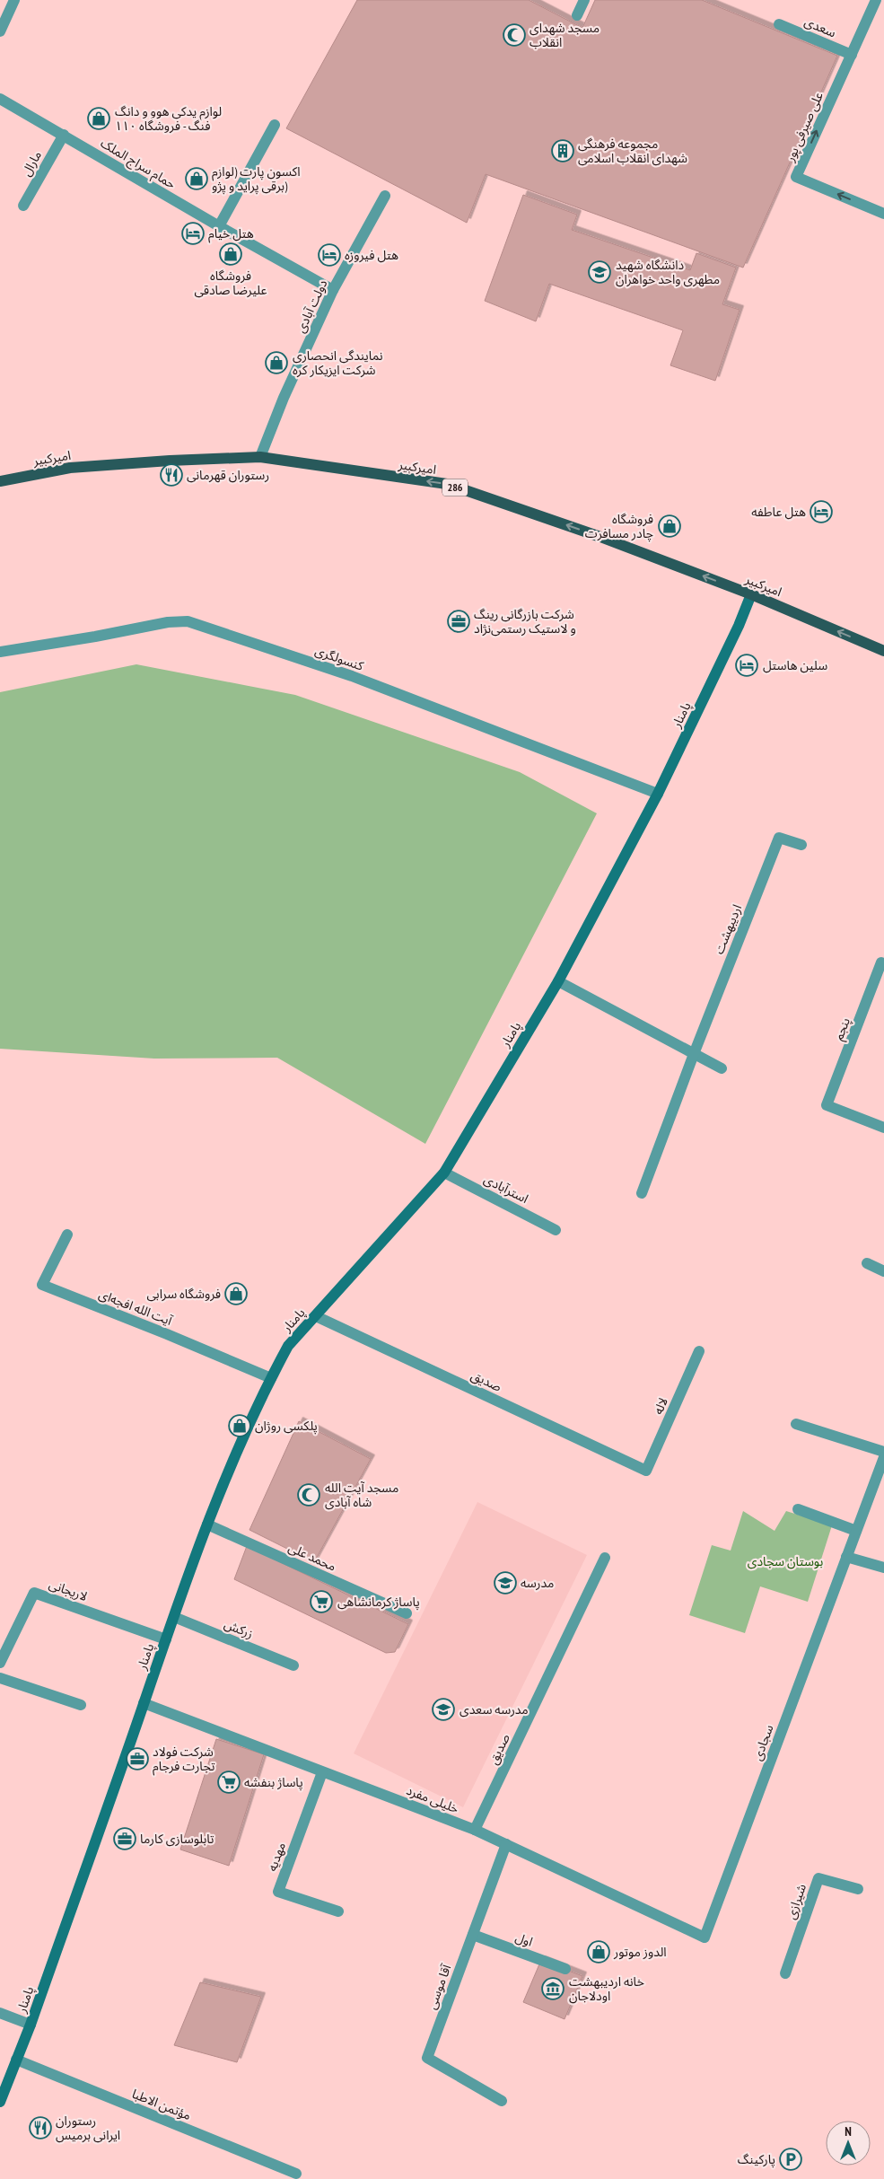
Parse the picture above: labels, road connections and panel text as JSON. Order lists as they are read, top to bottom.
{
  "streets": {
    "main road": ["امیرکبیر", "286"],
    "street": [
      "سعدی",
      "علی صیرفی پور",
      "مارال",
      "حمام سراج الملک",
      "دولت آبادی",
      "کنسولگری",
      "پامنار",
      "اردیبهشت",
      "پنجم",
      "استرآبادی",
      "آیت الله افجه‌ای",
      "صدیق",
      "لاله",
      "محمد علی",
      "لاریجانی",
      "زرکش",
      "سجادی",
      "خلیلی مفرد",
      "مهدیه",
      "شیرازی",
      "اول",
      "آقا موسی",
      "مؤتمن الاطبا"
    ]
  },
  "crossings": [
    ["سعدی", "علی صیرفی پور"],
    ["مارال", "حمام سراج الملک"],
    ["حمام سراج الملک", "دولت آبادی"],
    ["دولت آبادی", "امیرکبیر"],
    ["امیرکبیر", "پامنار"],
    ["کنسولگری", "پامنار"],
    ["پامنار", "استرآبادی"],
    ["پامنار", "آیت الله افجه‌ای"],
    ["پامنار", "صدیق"],
    ["پامنار", "محمد علی"],
    ["پامنار", "لاریجانی"],
    ["پامنار", "زرکش"],
    ["پامنار", "خلیلی مفرد"],
    ["پامنار", "مؤتمن الاطبا"],
    ["صدیق", "لاله"],
    ["صدیق", "خلیلی مفرد"],
    ["سجادی", "خلیلی مفرد"],
    ["خلیلی مفرد", "مهدیه"],
    ["خلیلی مفرد", "آقا موسی"],
    ["اول", "آقا موسی"]
  ],
  "one_way": ["امیرکبیر"],
  "parks": ["بوستان سجادی"],
  "places": {
    "mosque": ["مسجد شهدای انقلاب", "مسجد آیت الله شاه آبادی"],
    "shop": [
      "لوازم یدکی هوو و دانگ فنگ - فروشگاه ۱۱۰",
      "اکسون پارت (لوازم برقی پراید و پژو)",
      "فروشگاه علیرضا صادقی",
      "نمایندگی انحصاری شرکت ایزیکار کره",
      "فروشگاه چادر مسافرت",
      "فروشگاه سرابی",
      "پلکسی روژان",
      "الدوز موتور"
    ],
    "building": ["مجموعه فرهنگی شهدای انقلاب اسلامی"],
    "hotel": [
      "هتل خیام",
      "هتل فیروزه",
      "هتل عاطفه",
      "سلین هاستل"
    ],
    "school or university": ["دانشگاه شهید مطهری واحد خواهران", "مدرسه", "مدرسه سعدی"],
    "restaurant": ["رستوران قهرمانی", "رستوران ایرانی برمیس"],
    "office": ["شرکت بازرگانی رینگ و لاستیک رستمی‌نژاد", "شرکت فولاد تجارت فرجام", "تابلوسازی کارما"],
    "supermarket": ["پاساژ کرمانشاهی", "پاساژ بنفشه"],
    "museum": ["خانه اردیبهشت اودلاجان"],
    "parking": ["پارکینگ"]
  },
  "north": "top"
}
